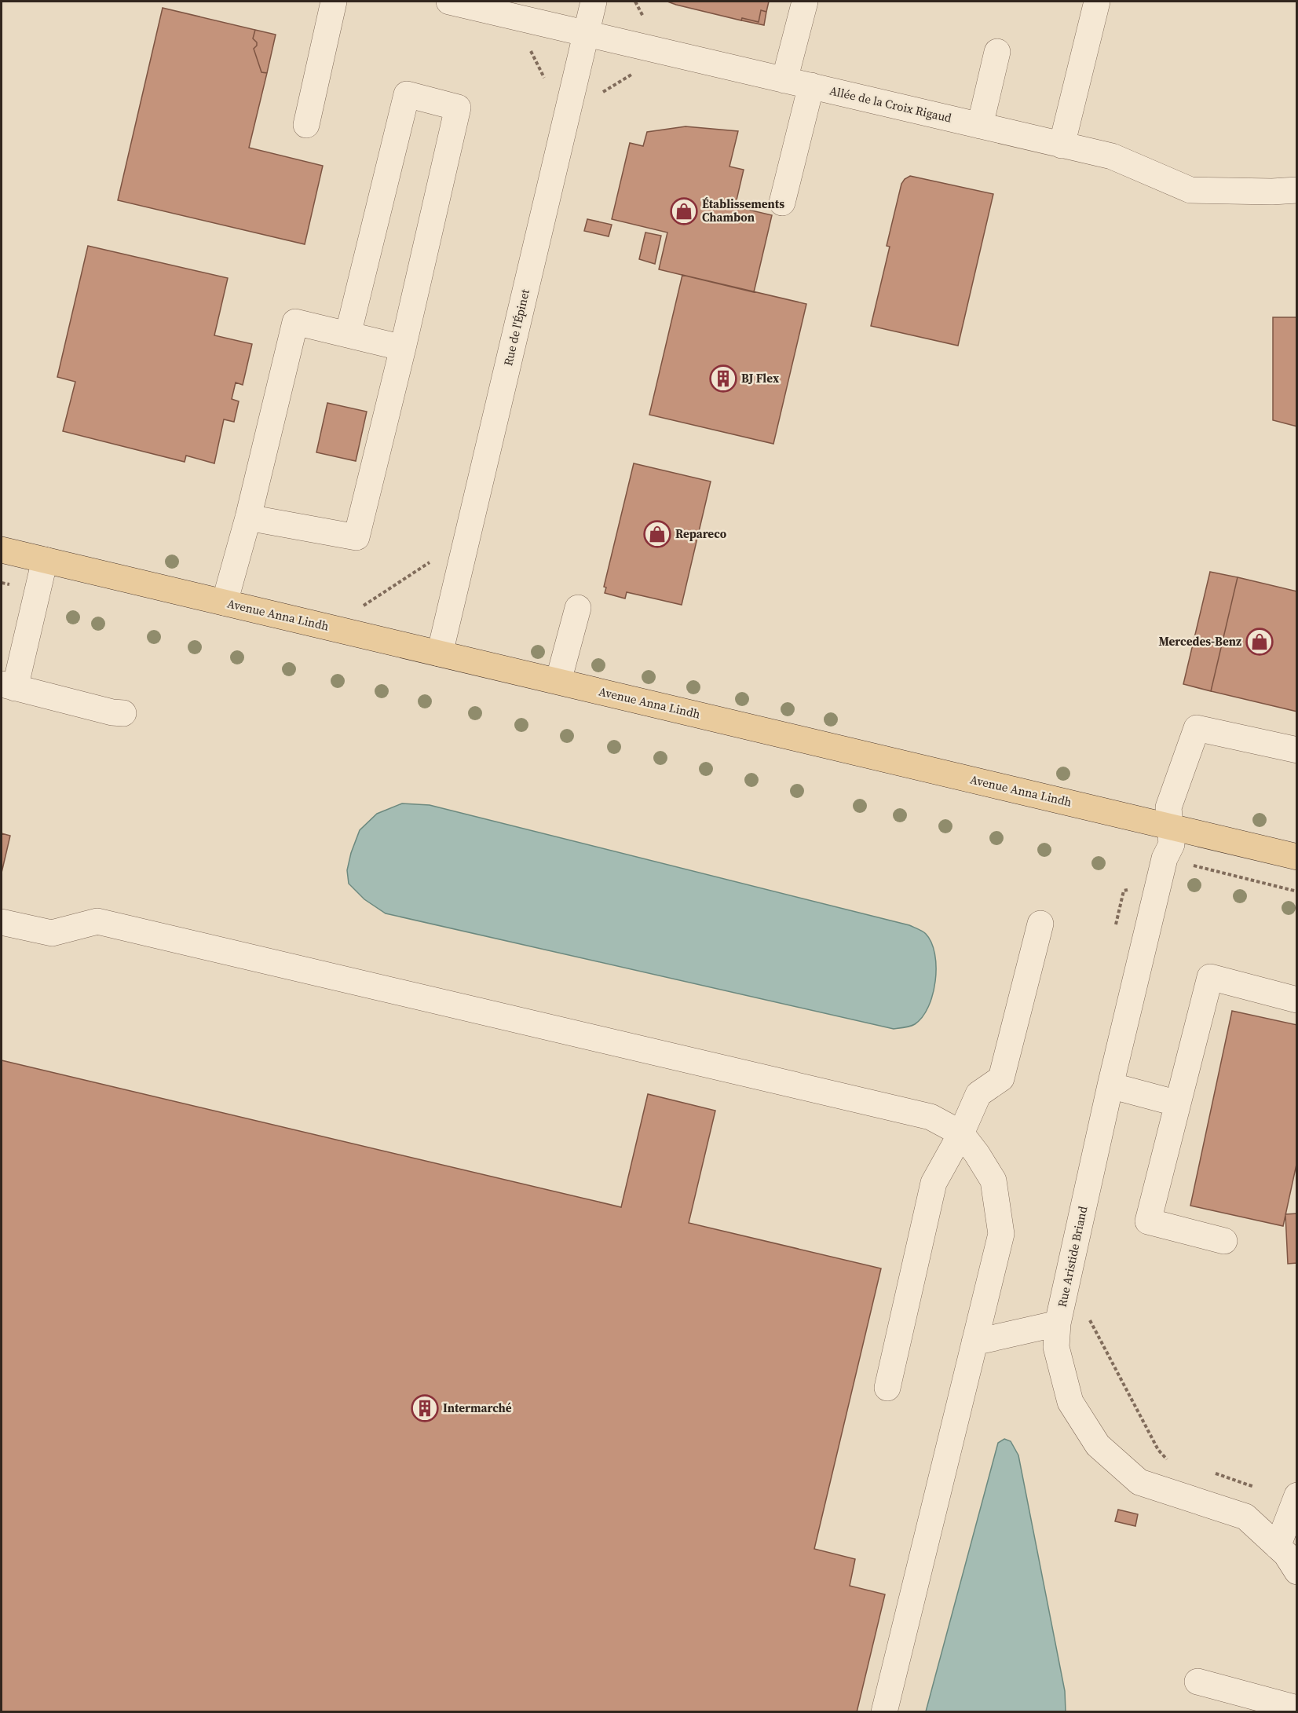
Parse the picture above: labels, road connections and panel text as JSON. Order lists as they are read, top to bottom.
{
  "streets": {
    "main road": ["Avenue Anna Lindh"],
    "street": ["Allée de la Croix Rigaud", "Rue de l'Épinet", "Rue Aristide Briand"]
  },
  "crossings": [
    ["Allée de la Croix Rigaud", "Rue de l'Épinet"],
    ["Rue de l'Épinet", "Avenue Anna Lindh"],
    ["Avenue Anna Lindh", "Rue Aristide Briand"]
  ],
  "places": {
    "shop": ["Établissements Chambon", "Repareco", "Mercedes-Benz"],
    "building": ["BJ Flex", "Intermarché"]
  }
}
